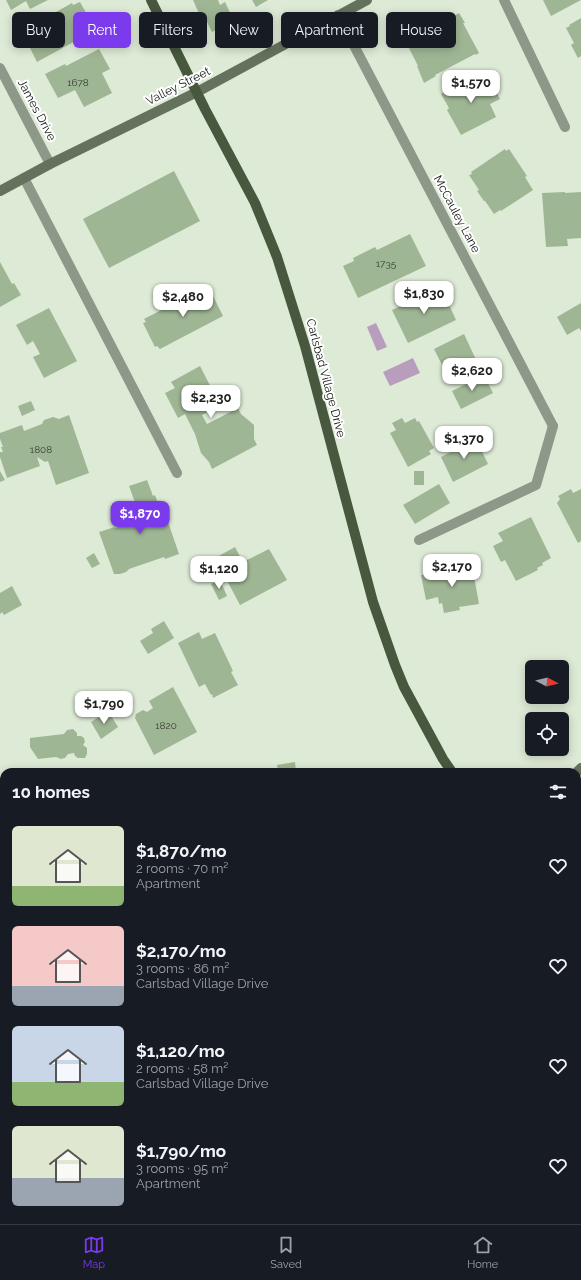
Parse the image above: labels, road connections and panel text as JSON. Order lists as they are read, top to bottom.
{
  "streets": {
    "main road": ["Carlsbad Village Drive"],
    "street": ["Valley Street", "James Drive", "McCauley Lane"]
  },
  "crossings": [
    ["Valley Street", "James Drive"],
    ["Valley Street", "Carlsbad Village Drive"]
  ],
  "house_numbers": [
    "1678",
    "1735",
    "1808",
    "1820"
  ],
  "north": "right",
  "page": {
    "chip": [
      "Buy",
      "Rent",
      "Filters",
      "New",
      "Apartment",
      "House"
    ],
    "price": [
      "$1,570",
      "$1,830",
      "$2,480",
      "$2,620",
      "$2,230",
      "$1,370",
      "$1,870",
      "$2,170",
      "$1,120",
      "$1,790"
    ],
    "heading": "10 homes",
    "list": [
      {
        "name": "$1,870/mo",
        "note": "2 rooms · 70 m² · Apartment"
      },
      {
        "name": "$2,170/mo",
        "note": "3 rooms · 86 m² · Carlsbad Village Drive"
      },
      {
        "name": "$1,120/mo",
        "note": "2 rooms · 58 m² · Carlsbad Village Drive"
      },
      {
        "name": "$1,790/mo",
        "note": "3 rooms · 95 m² · Apartment"
      }
    ],
    "tabs": ["Map", "Saved", "Home"]
  }
}
